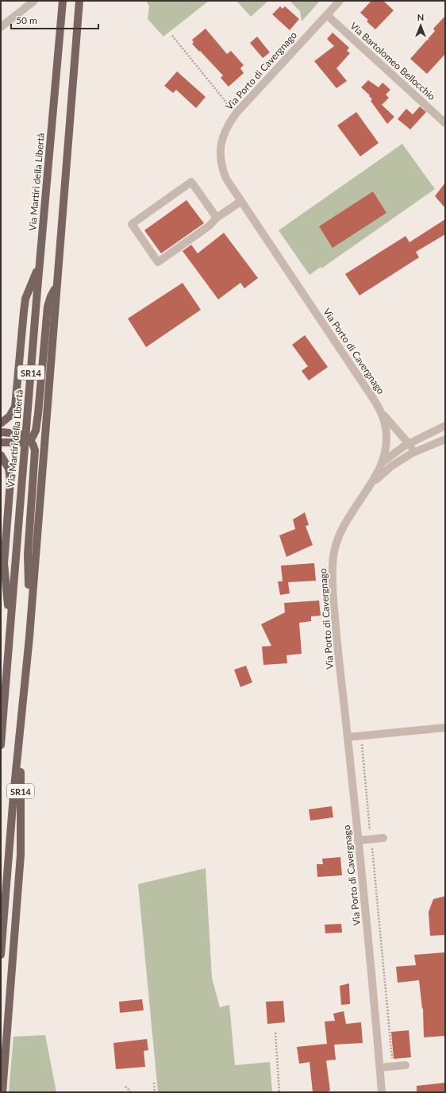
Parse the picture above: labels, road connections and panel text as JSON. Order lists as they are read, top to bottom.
{
  "streets": {
    "main road": ["Via Martiri della Libertà", "SR14"],
    "street": ["Via Bartolomeo Bellocchio", "Via Porto di Cavergnago"]
  },
  "crossings": [
    ["Via Bartolomeo Bellocchio", "Via Porto di Cavergnago"]
  ],
  "scale_bar": "50 m",
  "north": "top"
}
